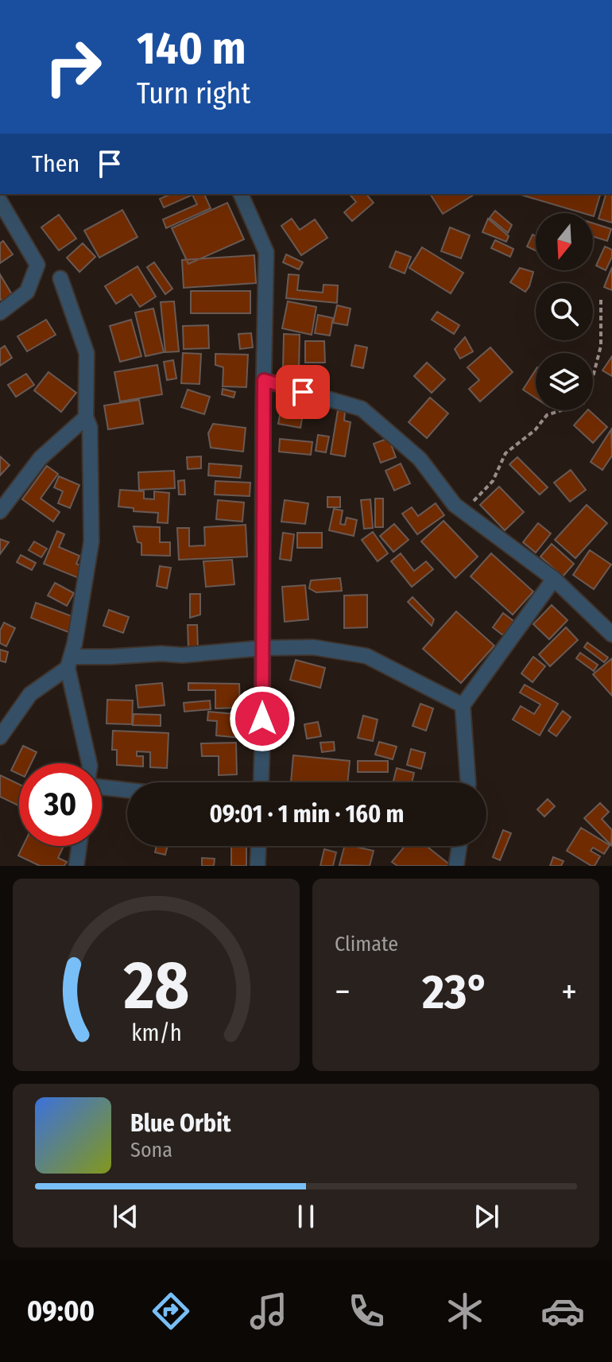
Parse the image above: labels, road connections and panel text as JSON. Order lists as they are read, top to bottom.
{
  "north": "bottom",
  "page": {
    "turn": ["140 m", "Turn right"],
    "then": "Then",
    "limit": "30",
    "trip": "09:01 · 1 min · 160 m",
    "tile": "Climate",
    "heat": ["−", "23°", "+"],
    "song": ["Blue Orbit", "Sona"],
    "tabs": "09:00",
    "gauge": ["28", "km/h"]
  }
}
